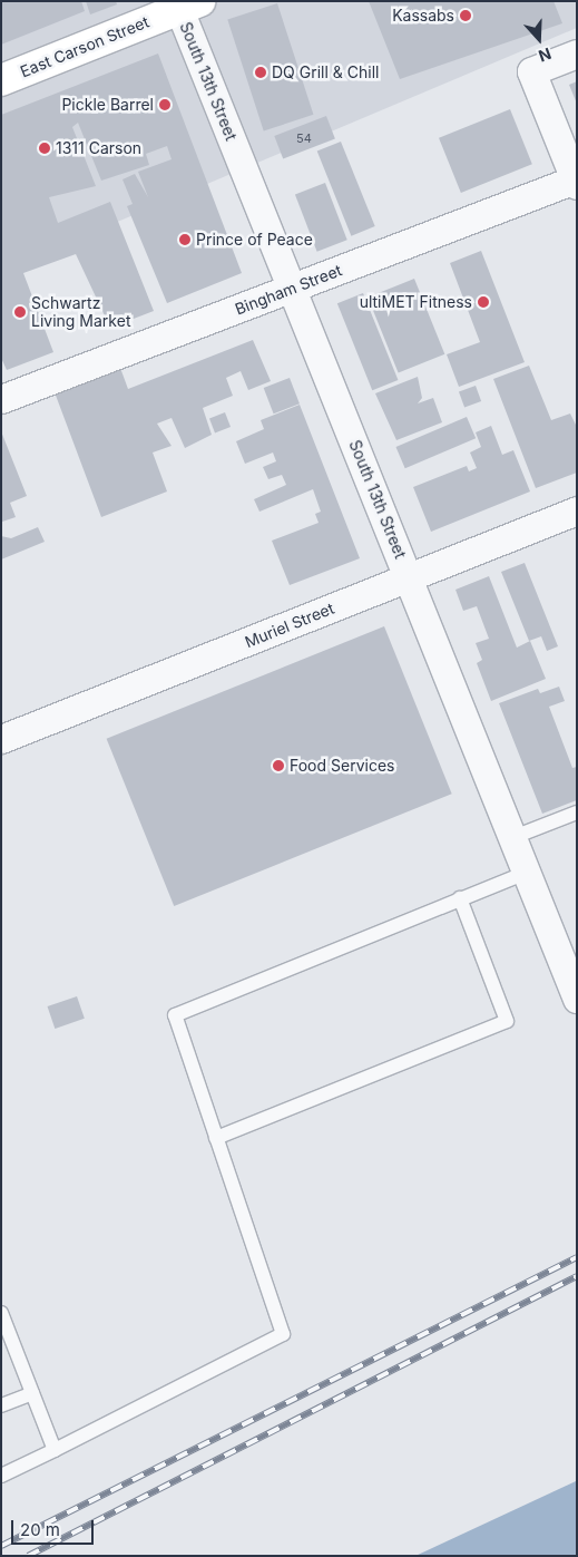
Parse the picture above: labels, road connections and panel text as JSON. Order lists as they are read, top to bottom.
{
  "streets": {
    "main road": ["East Carson Street"],
    "street": ["South 13th Street", "Bingham Street", "Muriel Street"]
  },
  "crossings": [
    ["East Carson Street", "South 13th Street"],
    ["South 13th Street", "Bingham Street"],
    ["South 13th Street", "Muriel Street"]
  ],
  "places": [
    "Kassabs",
    "DQ Grill & Chill",
    "Pickle Barrel",
    "1311 Carson",
    "Prince of Peace",
    "ultiMET Fitness",
    "Schwartz Living Market",
    "Food Services"
  ],
  "house_numbers": ["54"],
  "scale_bar": "20 m",
  "north": "bottom"
}
